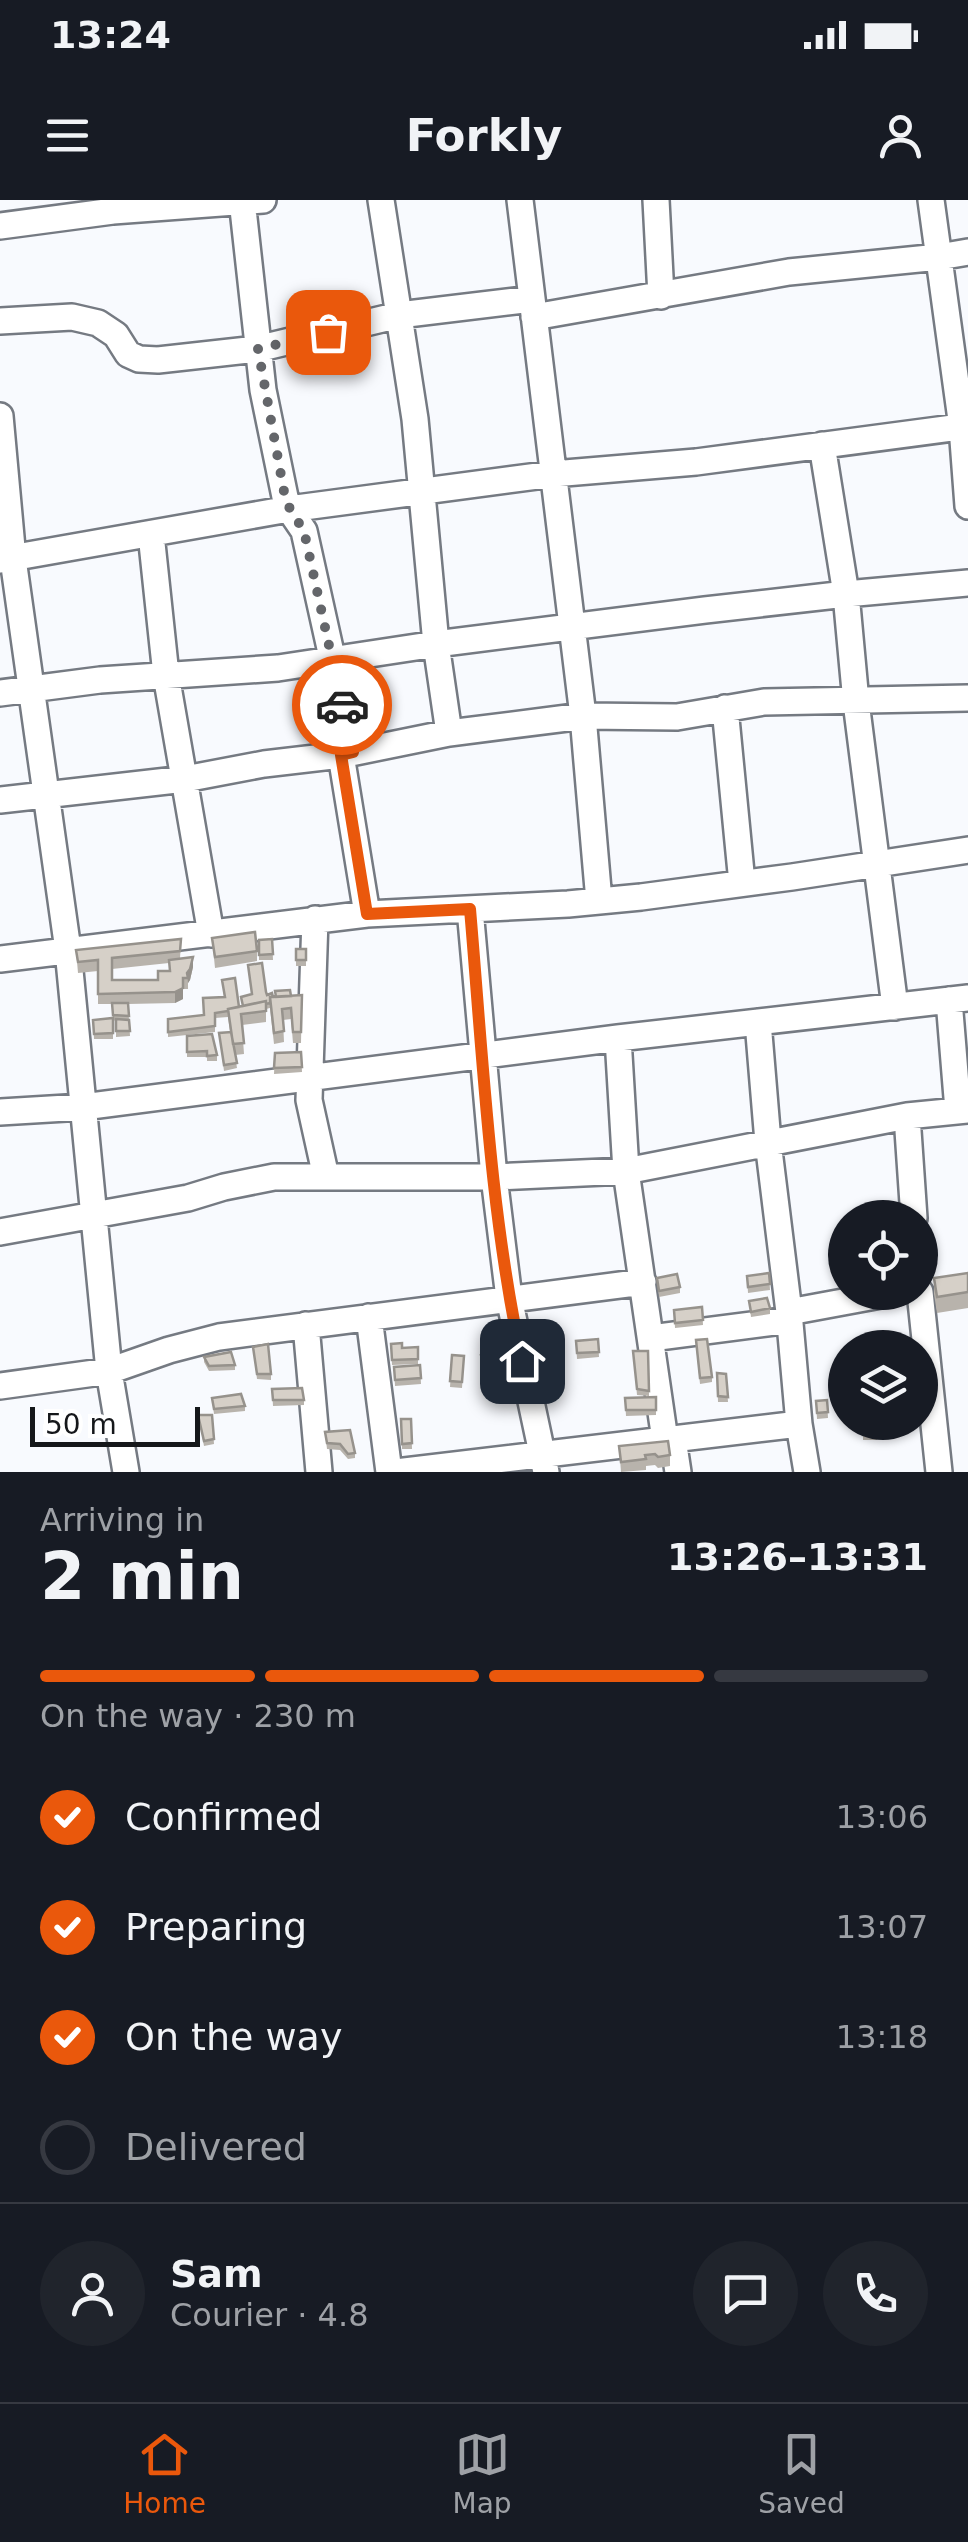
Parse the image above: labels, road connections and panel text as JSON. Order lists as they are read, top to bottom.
{
  "scale_bar": "50 m",
  "page": {
    "status": "13:24",
    "header": "Forkly",
    "scale": "50 m",
    "heading": ["2 min", "Arriving in", "13:26–13:31"],
    "panel": ["Sam", "Courier · 4.8"],
    "bar": "On the way · 230 m",
    "list": [
      ["Confirmed", "13:06"],
      ["Preparing", "13:07"],
      ["On the way", "13:18"],
      "Delivered"
    ],
    "tabs": ["Home", "Map", "Saved"]
  }
}
